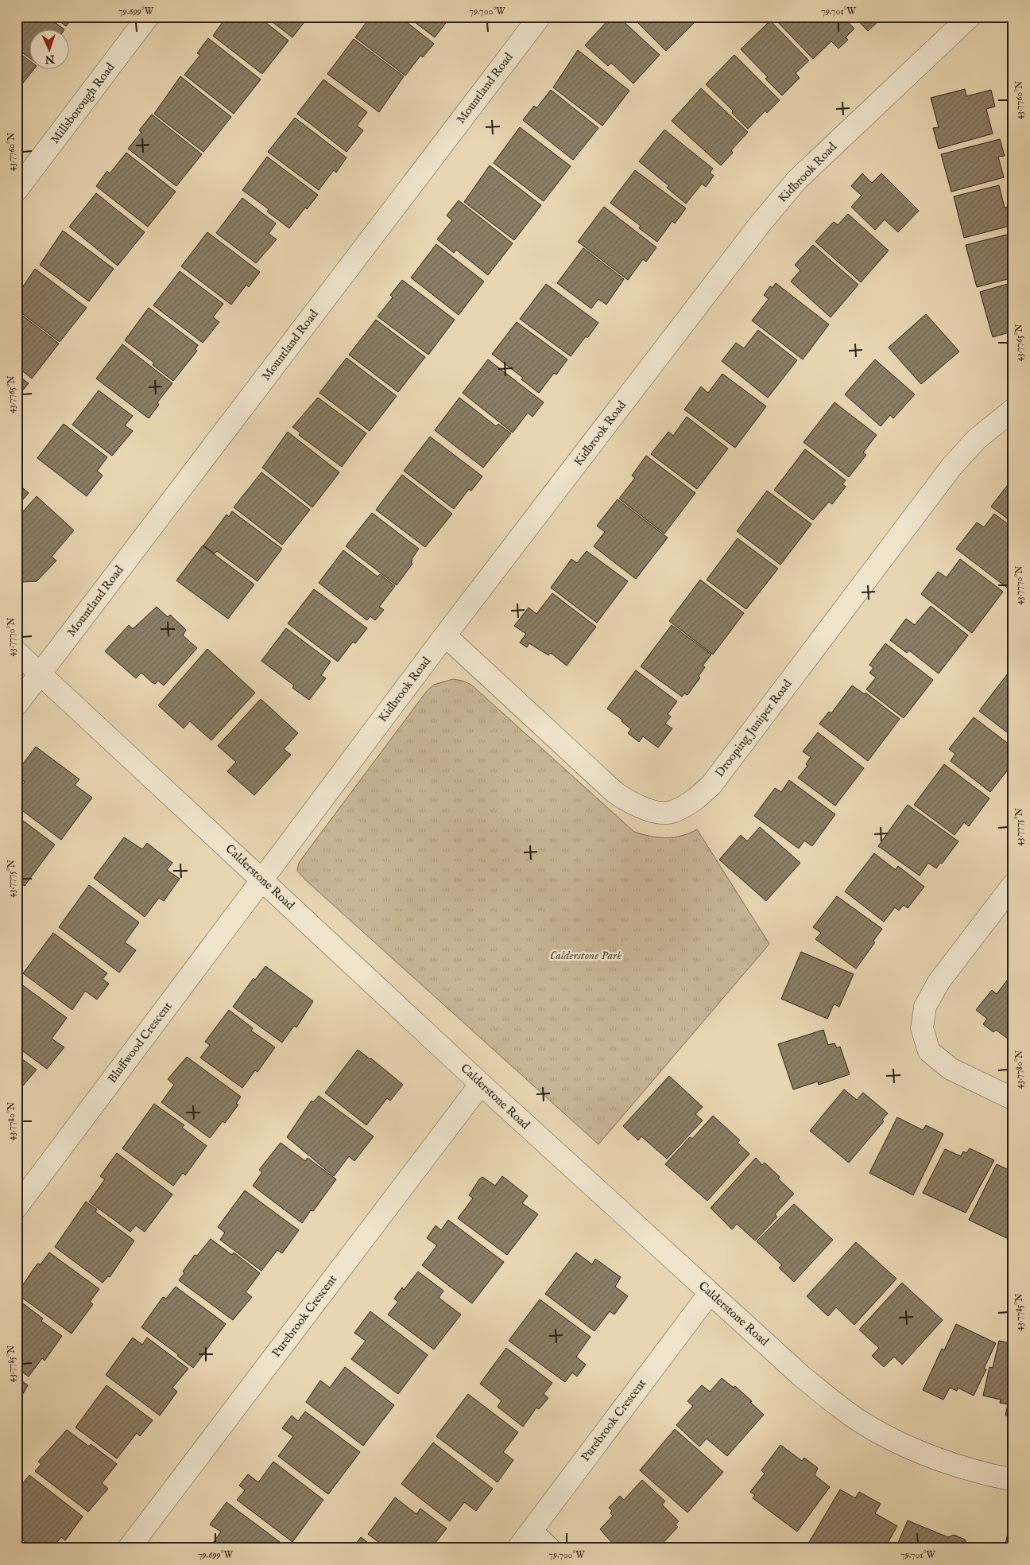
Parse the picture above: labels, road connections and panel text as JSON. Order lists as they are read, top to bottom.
{
  "streets": {
    "street": [
      "Mountland Road",
      "Millsborough Road",
      "Kidbrook Road",
      "Drooping Juniper Road",
      "Calderstone Road",
      "Bluffwood Crescent",
      "Purebrook Crescent"
    ]
  },
  "crossings": [
    ["Mountland Road", "Calderstone Road"],
    ["Kidbrook Road", "Drooping Juniper Road"],
    ["Kidbrook Road", "Calderstone Road"],
    ["Kidbrook Road", "Bluffwood Crescent"],
    ["Calderstone Road", "Bluffwood Crescent"],
    ["Calderstone Road", "Purebrook Crescent"]
  ],
  "parks": ["Calderstone Park"],
  "north": "bottom",
  "coordinates": [
    "79.699°W",
    "79.700°W",
    "79.701°W",
    "43.7760°N",
    "43.7765°N",
    "43.7770°N",
    "43.7775°N",
    "43.7780°N",
    "43.7785°N"
  ]
}
